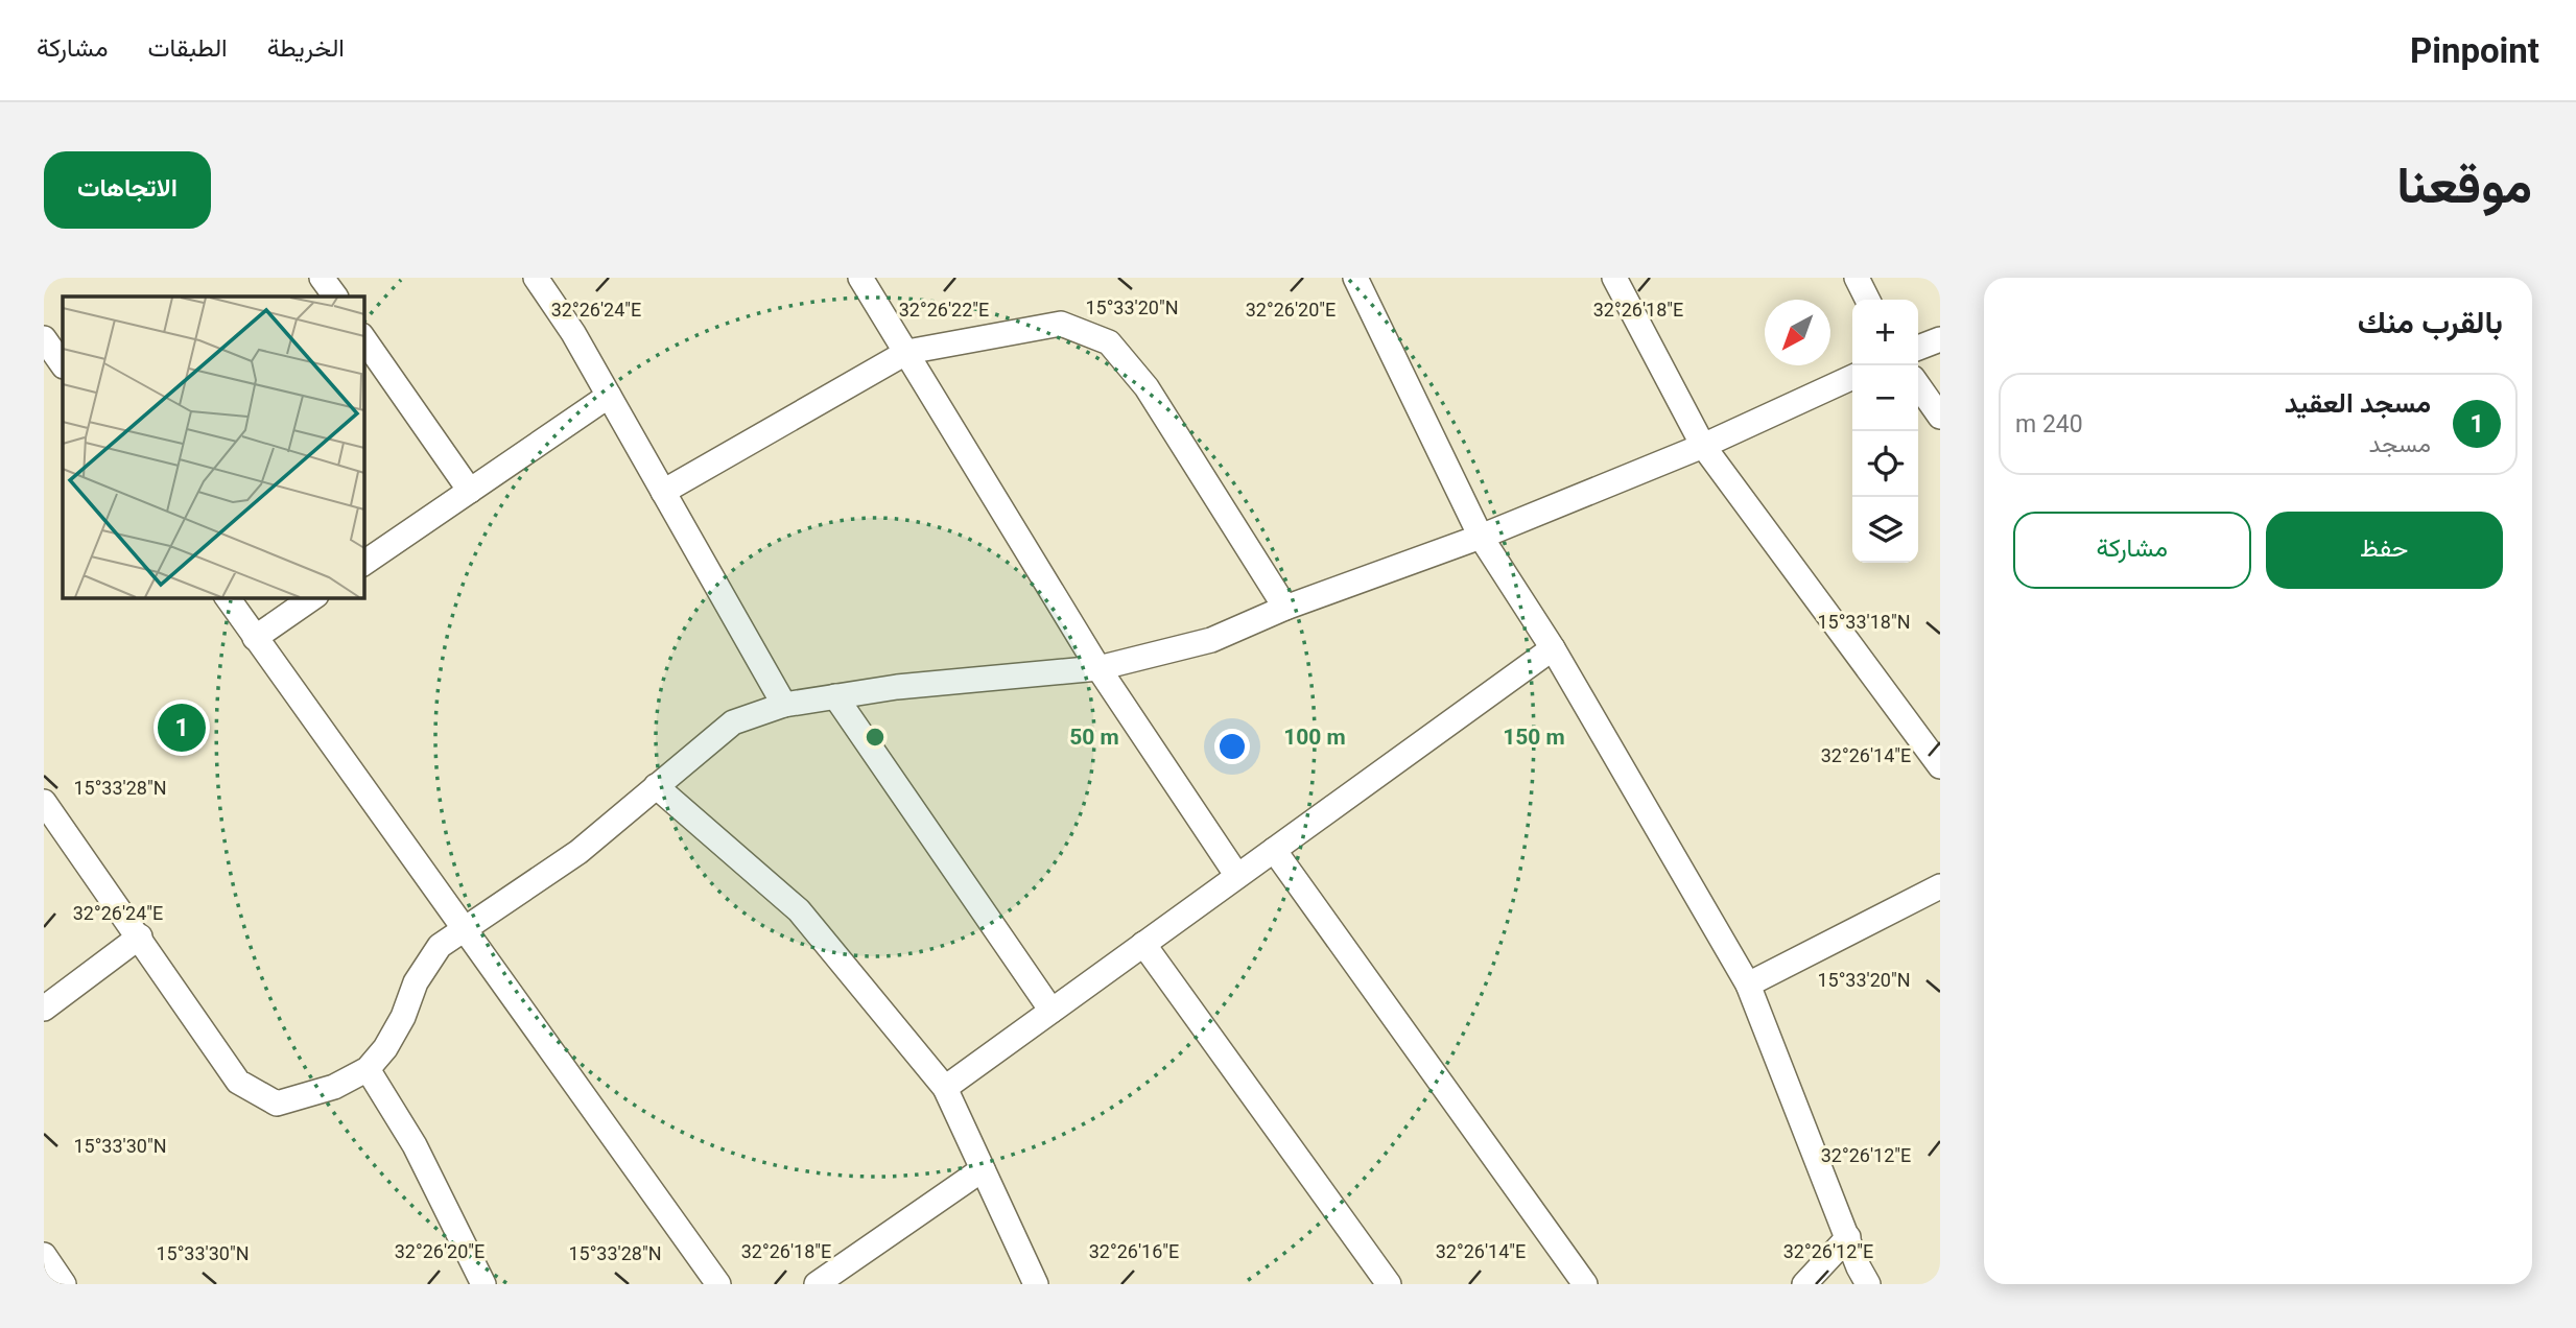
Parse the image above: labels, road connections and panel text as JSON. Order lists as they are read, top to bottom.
{
  "north": "bottom left",
  "page": {
    "header": "Pinpoint",
    "nav": ["الخريطة", "الطبقات", "مشاركة"],
    "title": "موقعنا",
    "buttons": [
      "الاتجاهات",
      ["حفظ", "مشاركة"]
    ],
    "heading": "بالقرب منك",
    "map_buttons": ["+", "−"],
    "list": [
      {
        "mark": "1",
        "name": "مسجد العقيد",
        "note": "مسجد",
        "value": "240 m"
      }
    ],
    "pins": "1"
  },
  "coordinates": [
    "15°33'20\"N",
    "32°26'24\"E",
    "32°26'22\"E",
    "32°26'20\"E",
    "32°26'18\"E",
    "15°33'18\"N",
    "32°26'14\"E",
    "15°33'28\"N",
    "15°33'30\"N",
    "32°26'12\"E",
    "32°26'16\"E"
  ],
  "rings": ["50 m", "100 m", "150 m"]
}
